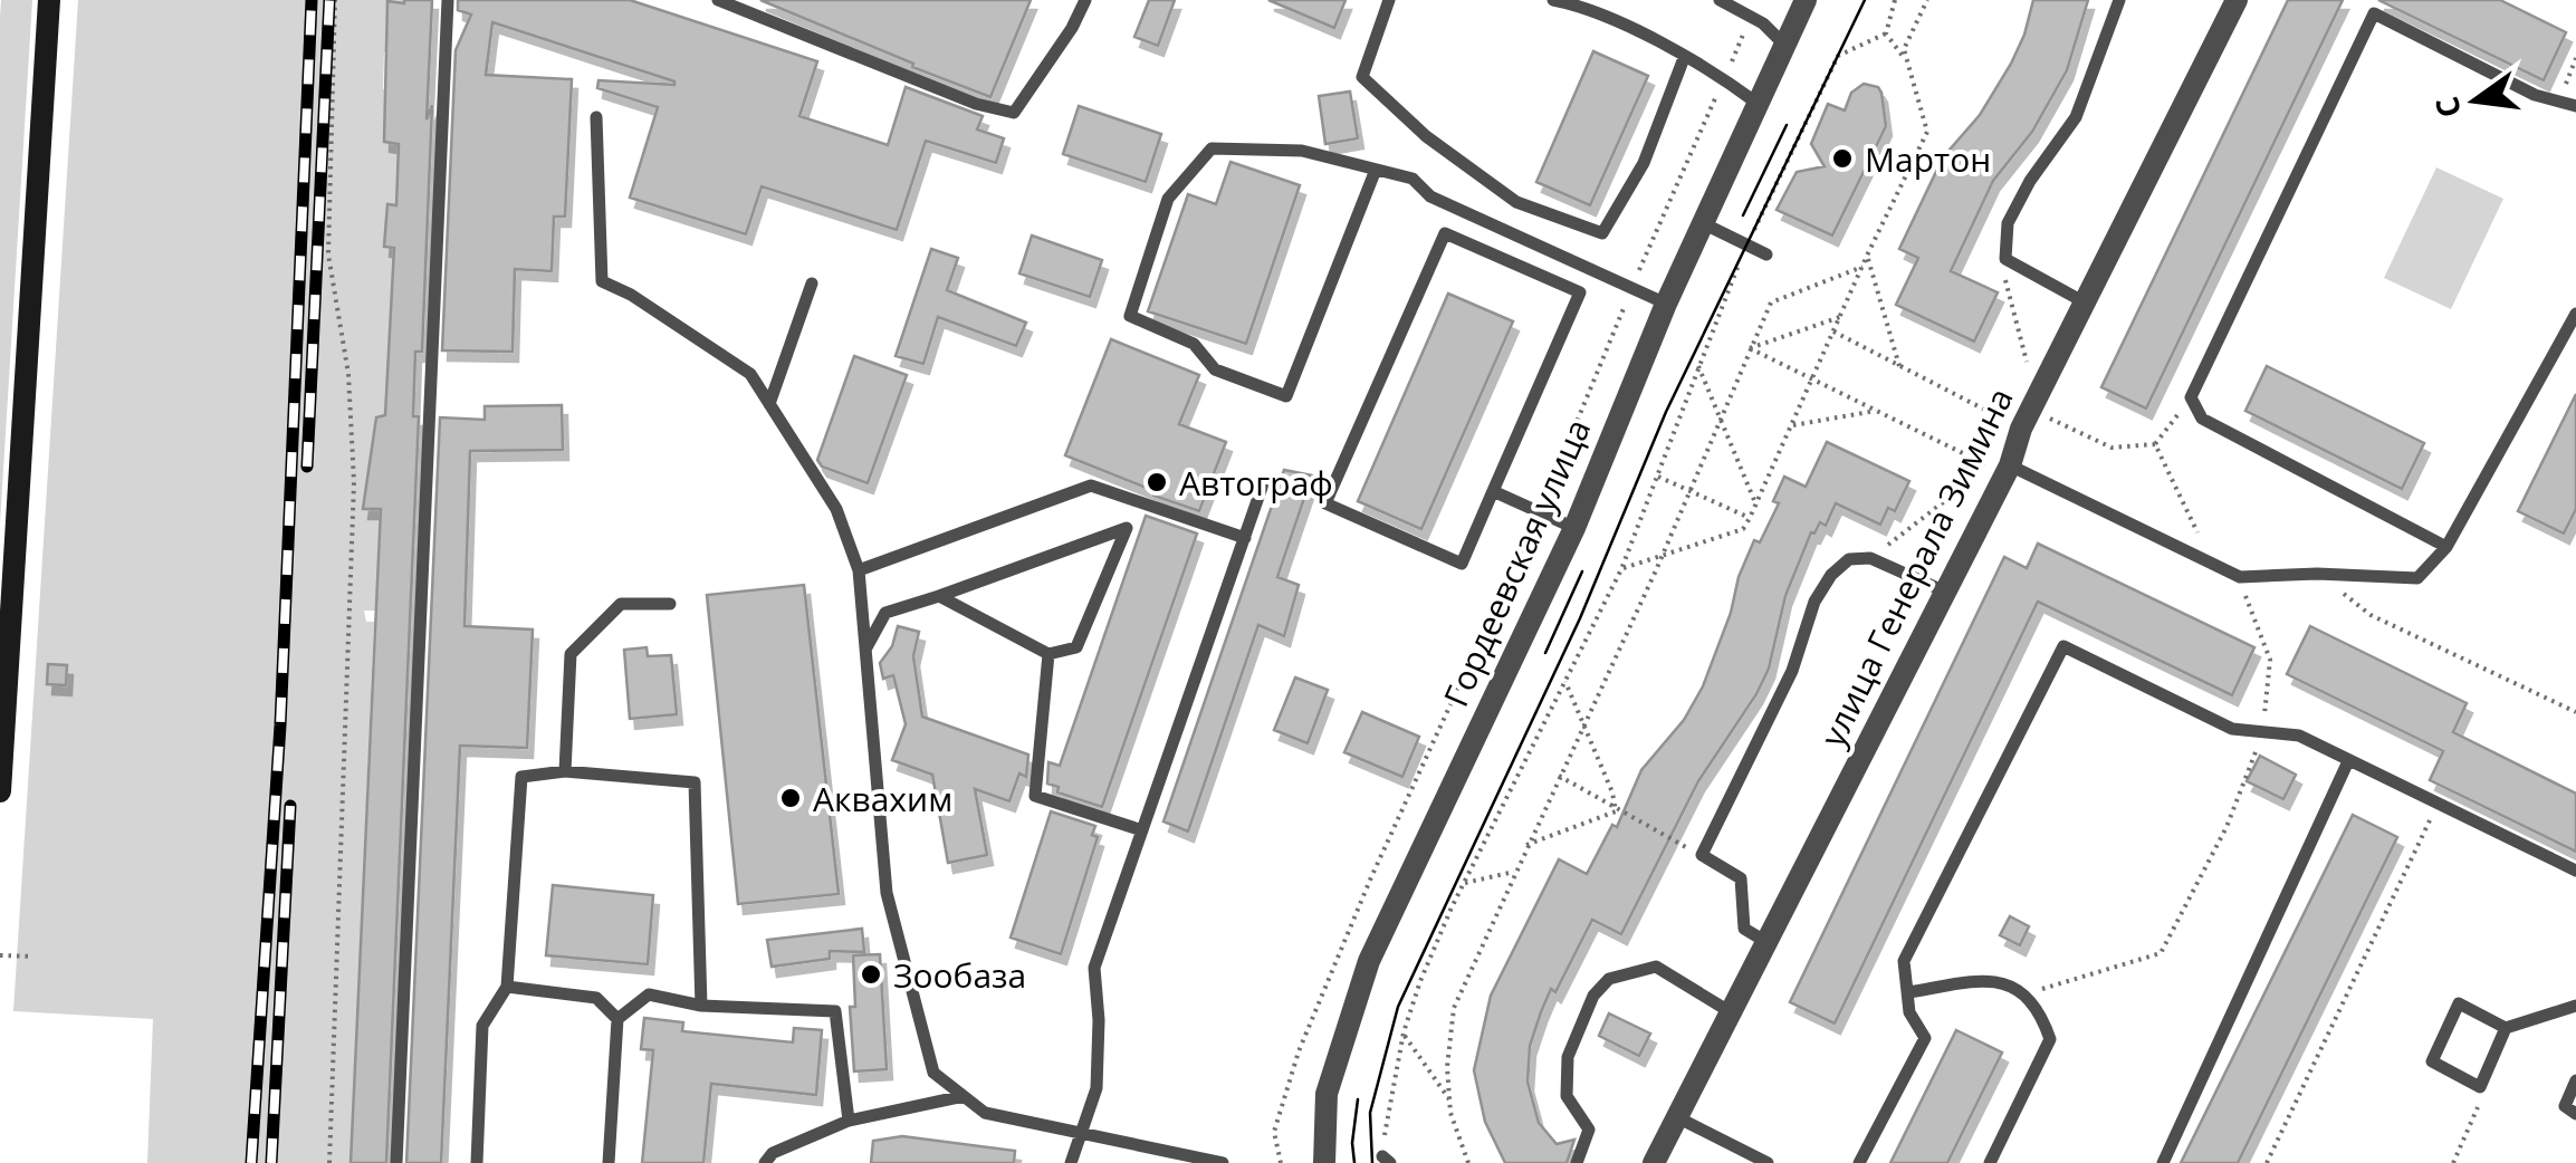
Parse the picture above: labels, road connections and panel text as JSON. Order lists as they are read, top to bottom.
{
  "streets": {
    "street": ["Гордеевская улица", "улица Генерала Зимина"]
  },
  "places": [
    "Мартон",
    "Автограф",
    "Аквахим",
    "Зообаза"
  ],
  "north": "left"
}
